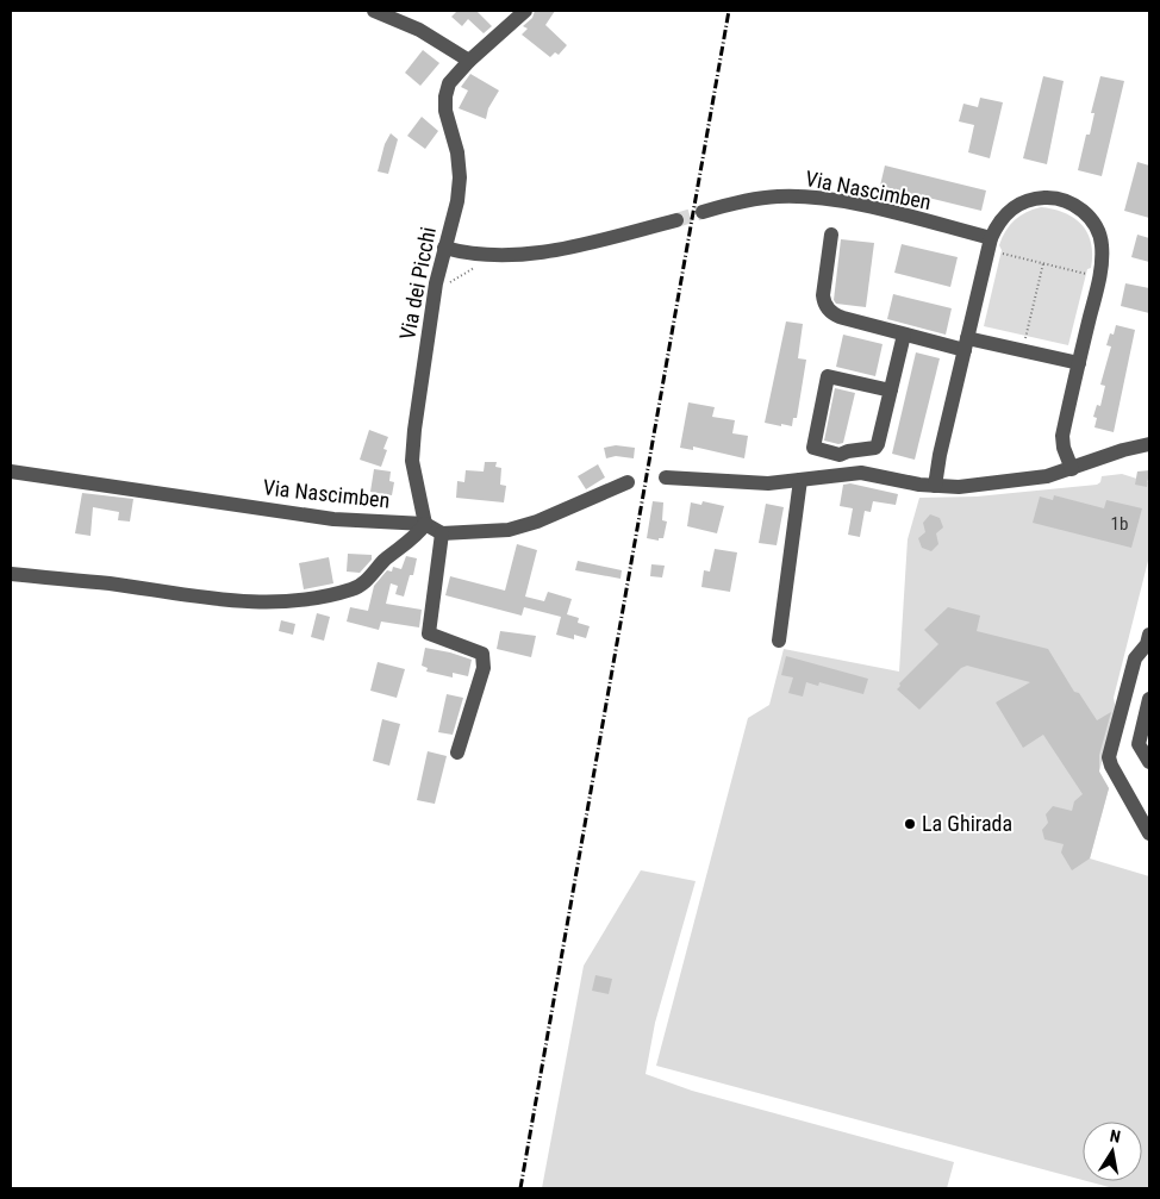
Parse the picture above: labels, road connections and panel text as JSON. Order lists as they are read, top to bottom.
{
  "streets": {
    "street": ["Via Nascimben", "Via dei Picchi"]
  },
  "crossings": [
    ["Via Nascimben", "Via dei Picchi"]
  ],
  "places": ["La Ghirada"],
  "house_numbers": ["1b"],
  "north": "top"
}
